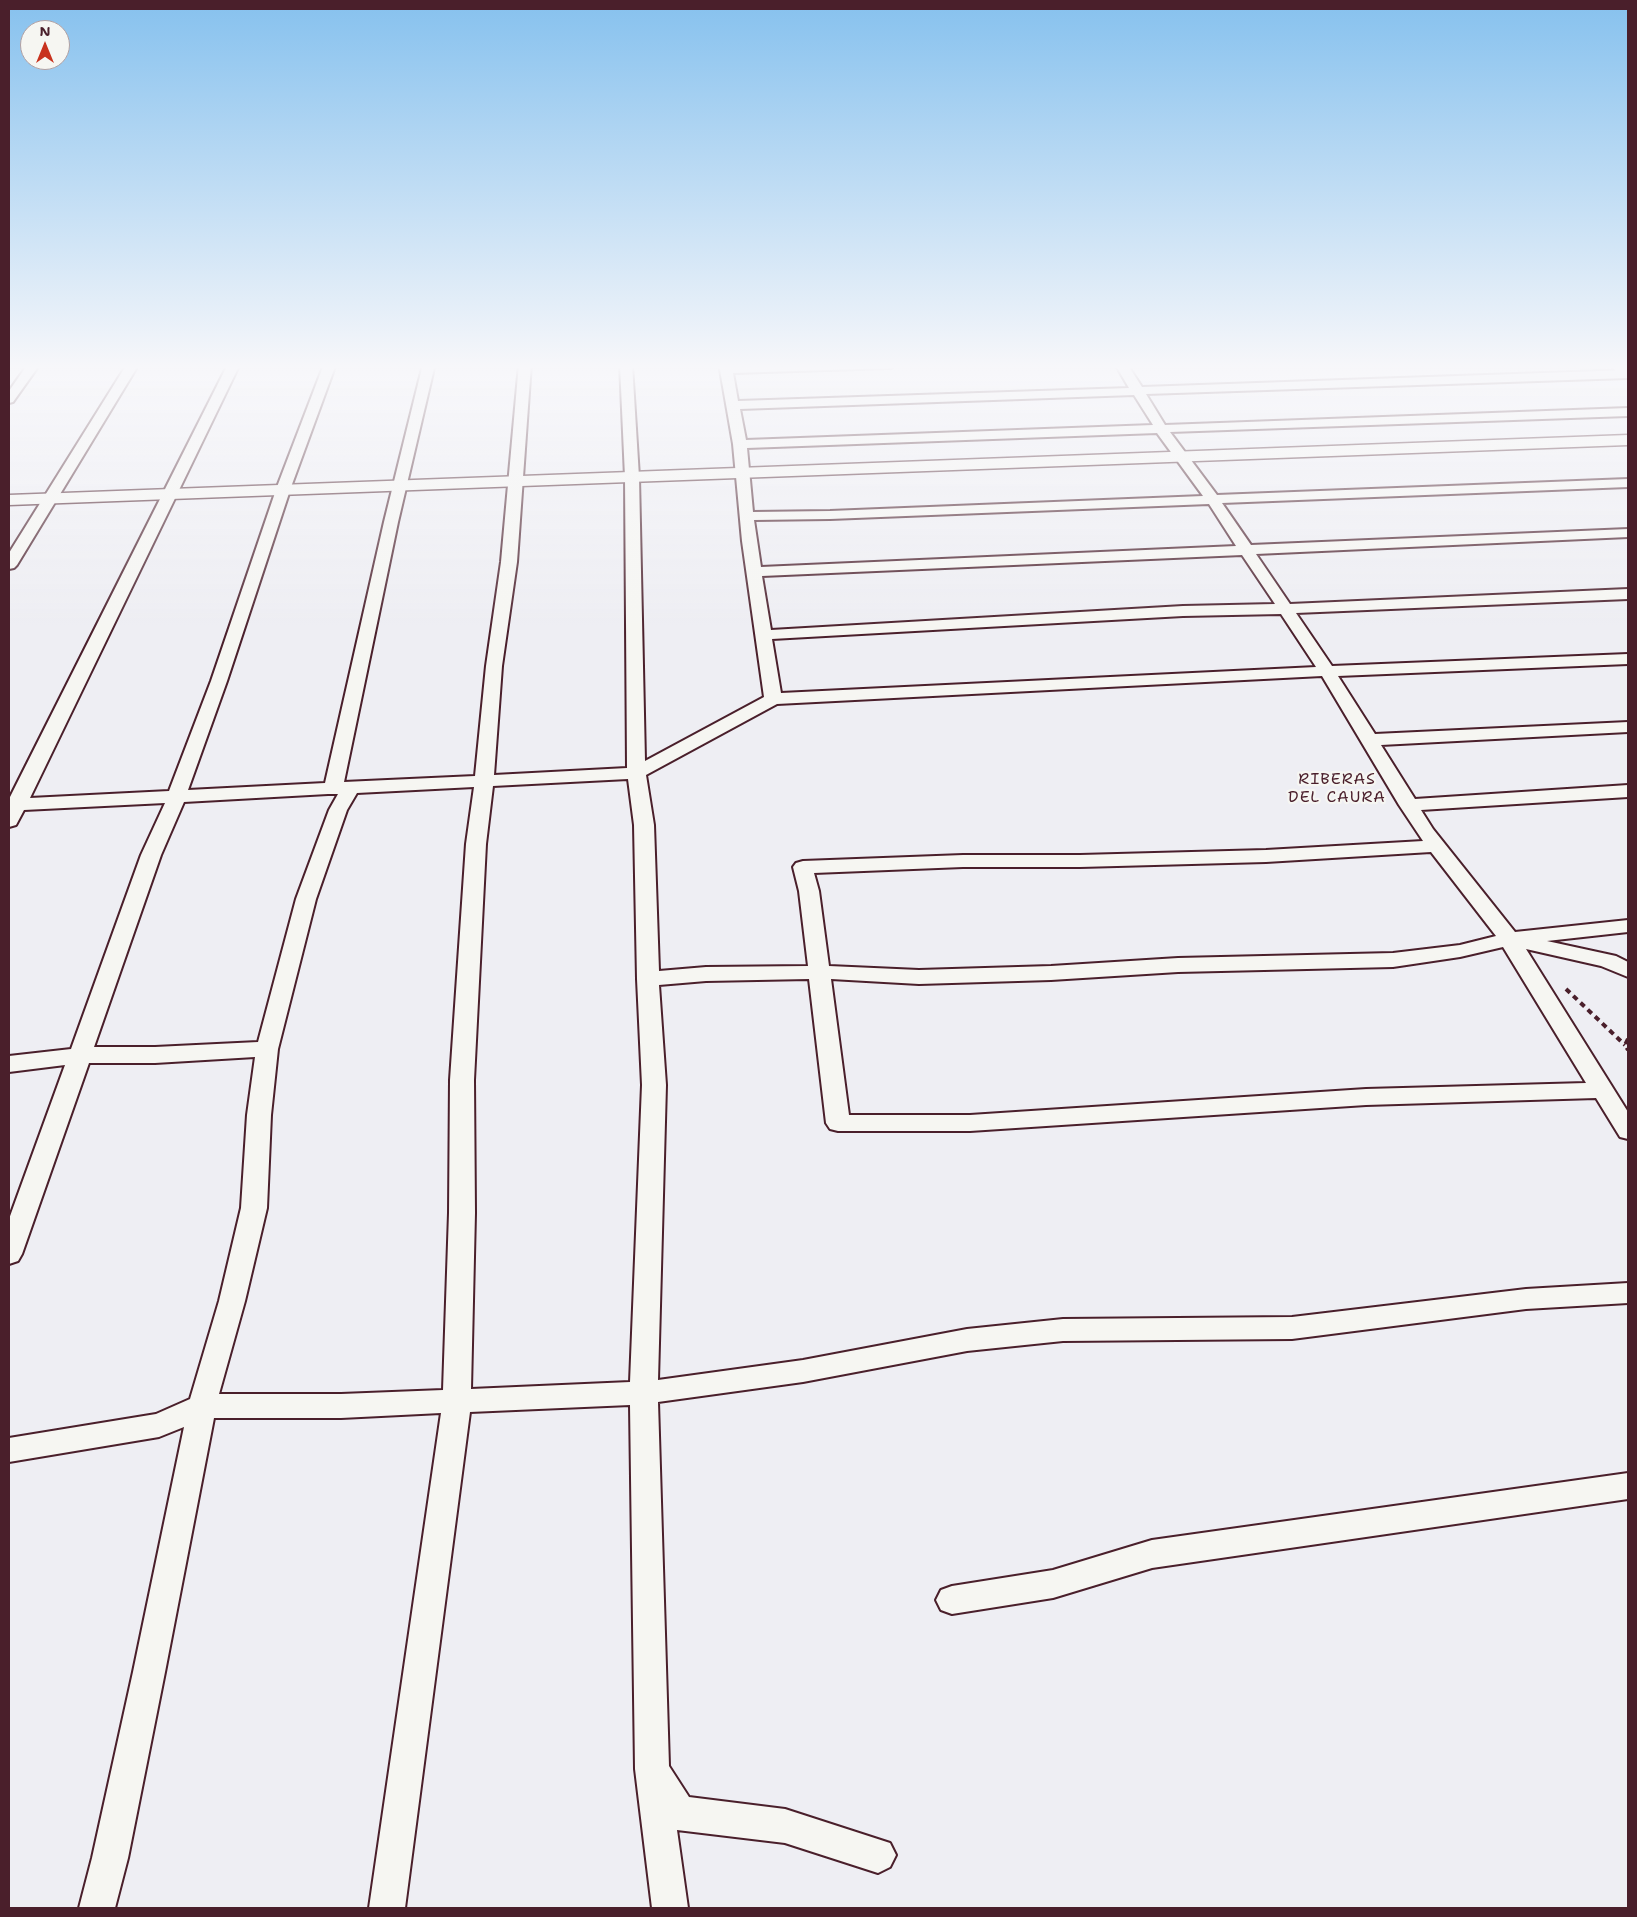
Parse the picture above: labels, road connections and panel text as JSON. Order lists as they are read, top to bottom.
{
  "districts": ["RIBERAS DEL CAURA"],
  "north": "top"
}
